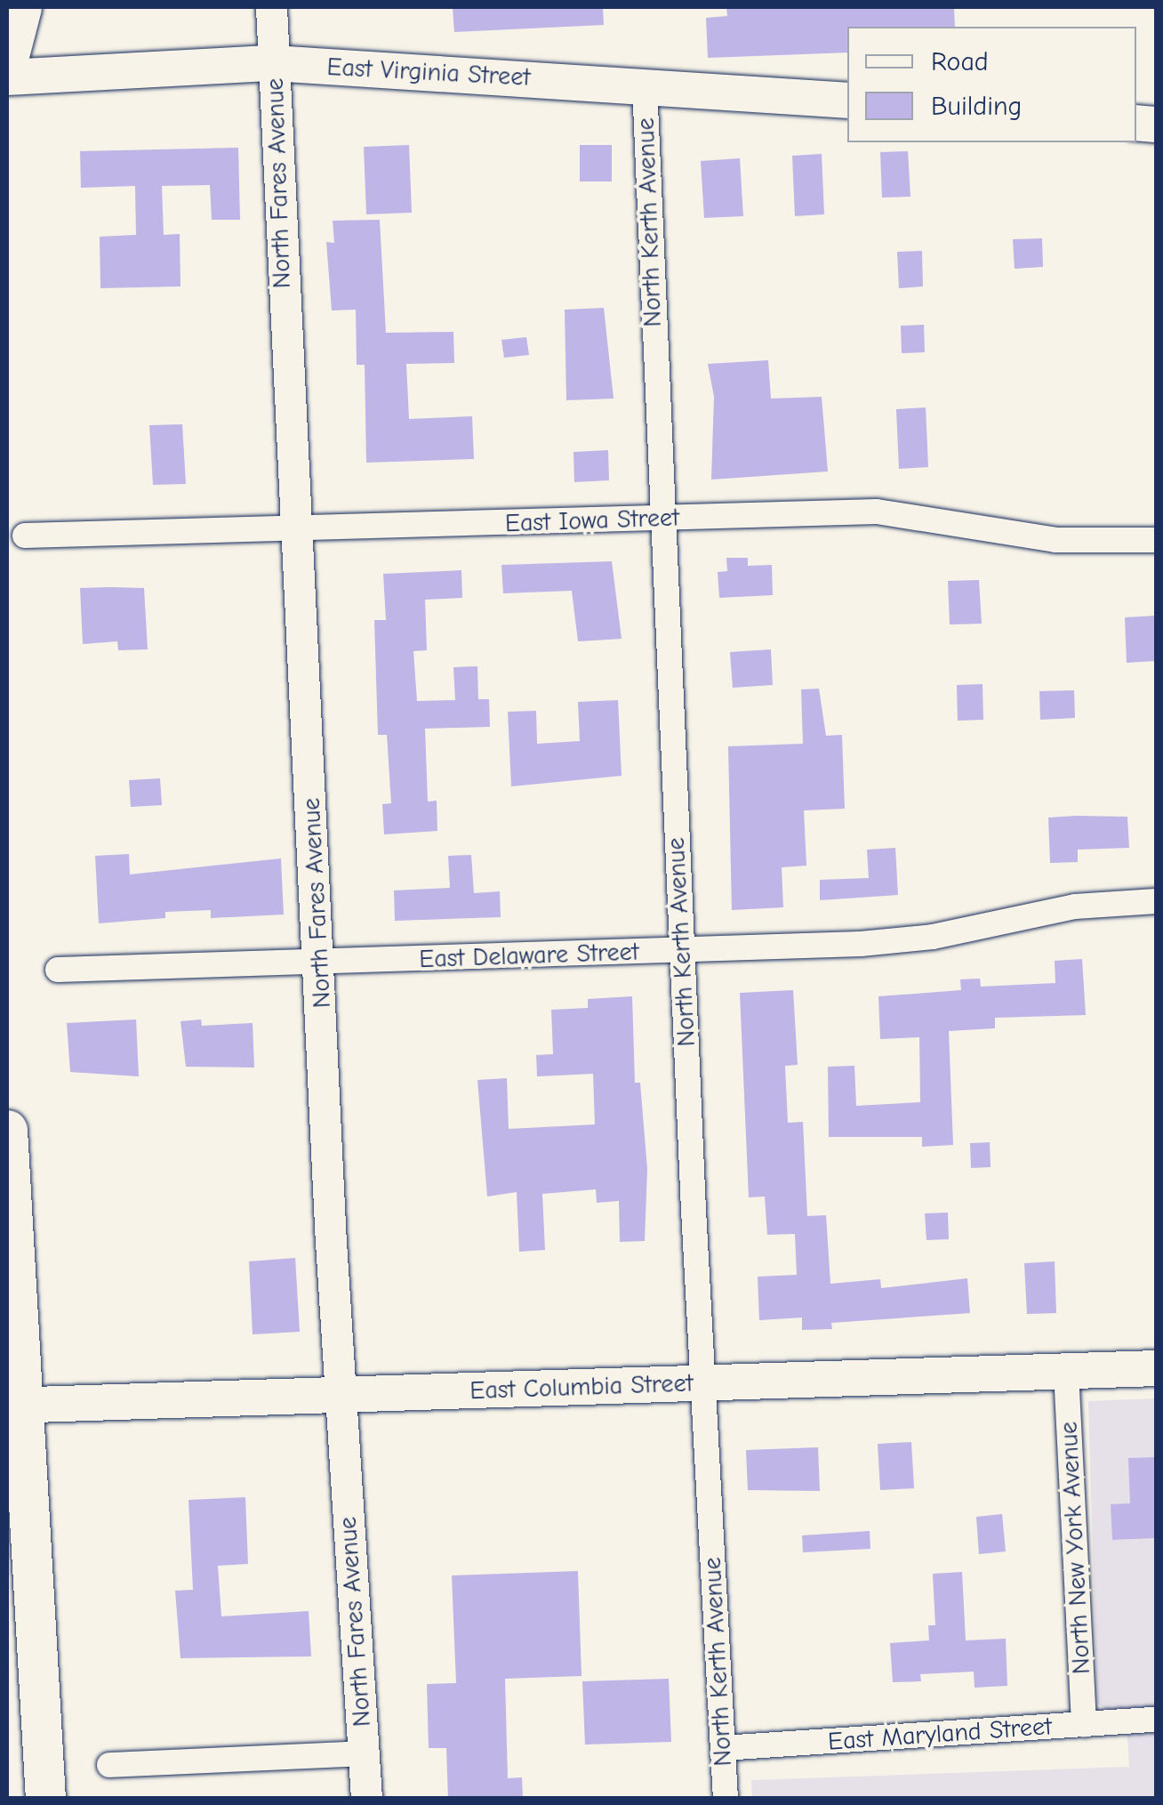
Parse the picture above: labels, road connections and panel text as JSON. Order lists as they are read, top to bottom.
{
  "streets": {
    "main road": ["East Virginia Street", "East Columbia Street"],
    "street": [
      "North Fares Avenue",
      "North Kerth Avenue",
      "East Iowa Street",
      "East Delaware Street",
      "North New York Avenue",
      "East Maryland Street"
    ]
  },
  "crossings": [
    ["East Virginia Street", "North Fares Avenue"],
    ["East Virginia Street", "North Kerth Avenue"],
    ["North Fares Avenue", "East Iowa Street"],
    ["North Fares Avenue", "East Delaware Street"],
    ["North Fares Avenue", "East Columbia Street"],
    ["North Kerth Avenue", "East Iowa Street"],
    ["North Kerth Avenue", "East Delaware Street"],
    ["North Kerth Avenue", "East Columbia Street"],
    ["North Kerth Avenue", "East Maryland Street"],
    ["East Columbia Street", "North New York Avenue"],
    ["North New York Avenue", "East Maryland Street"]
  ],
  "legend": ["Road", "Building"]
}
